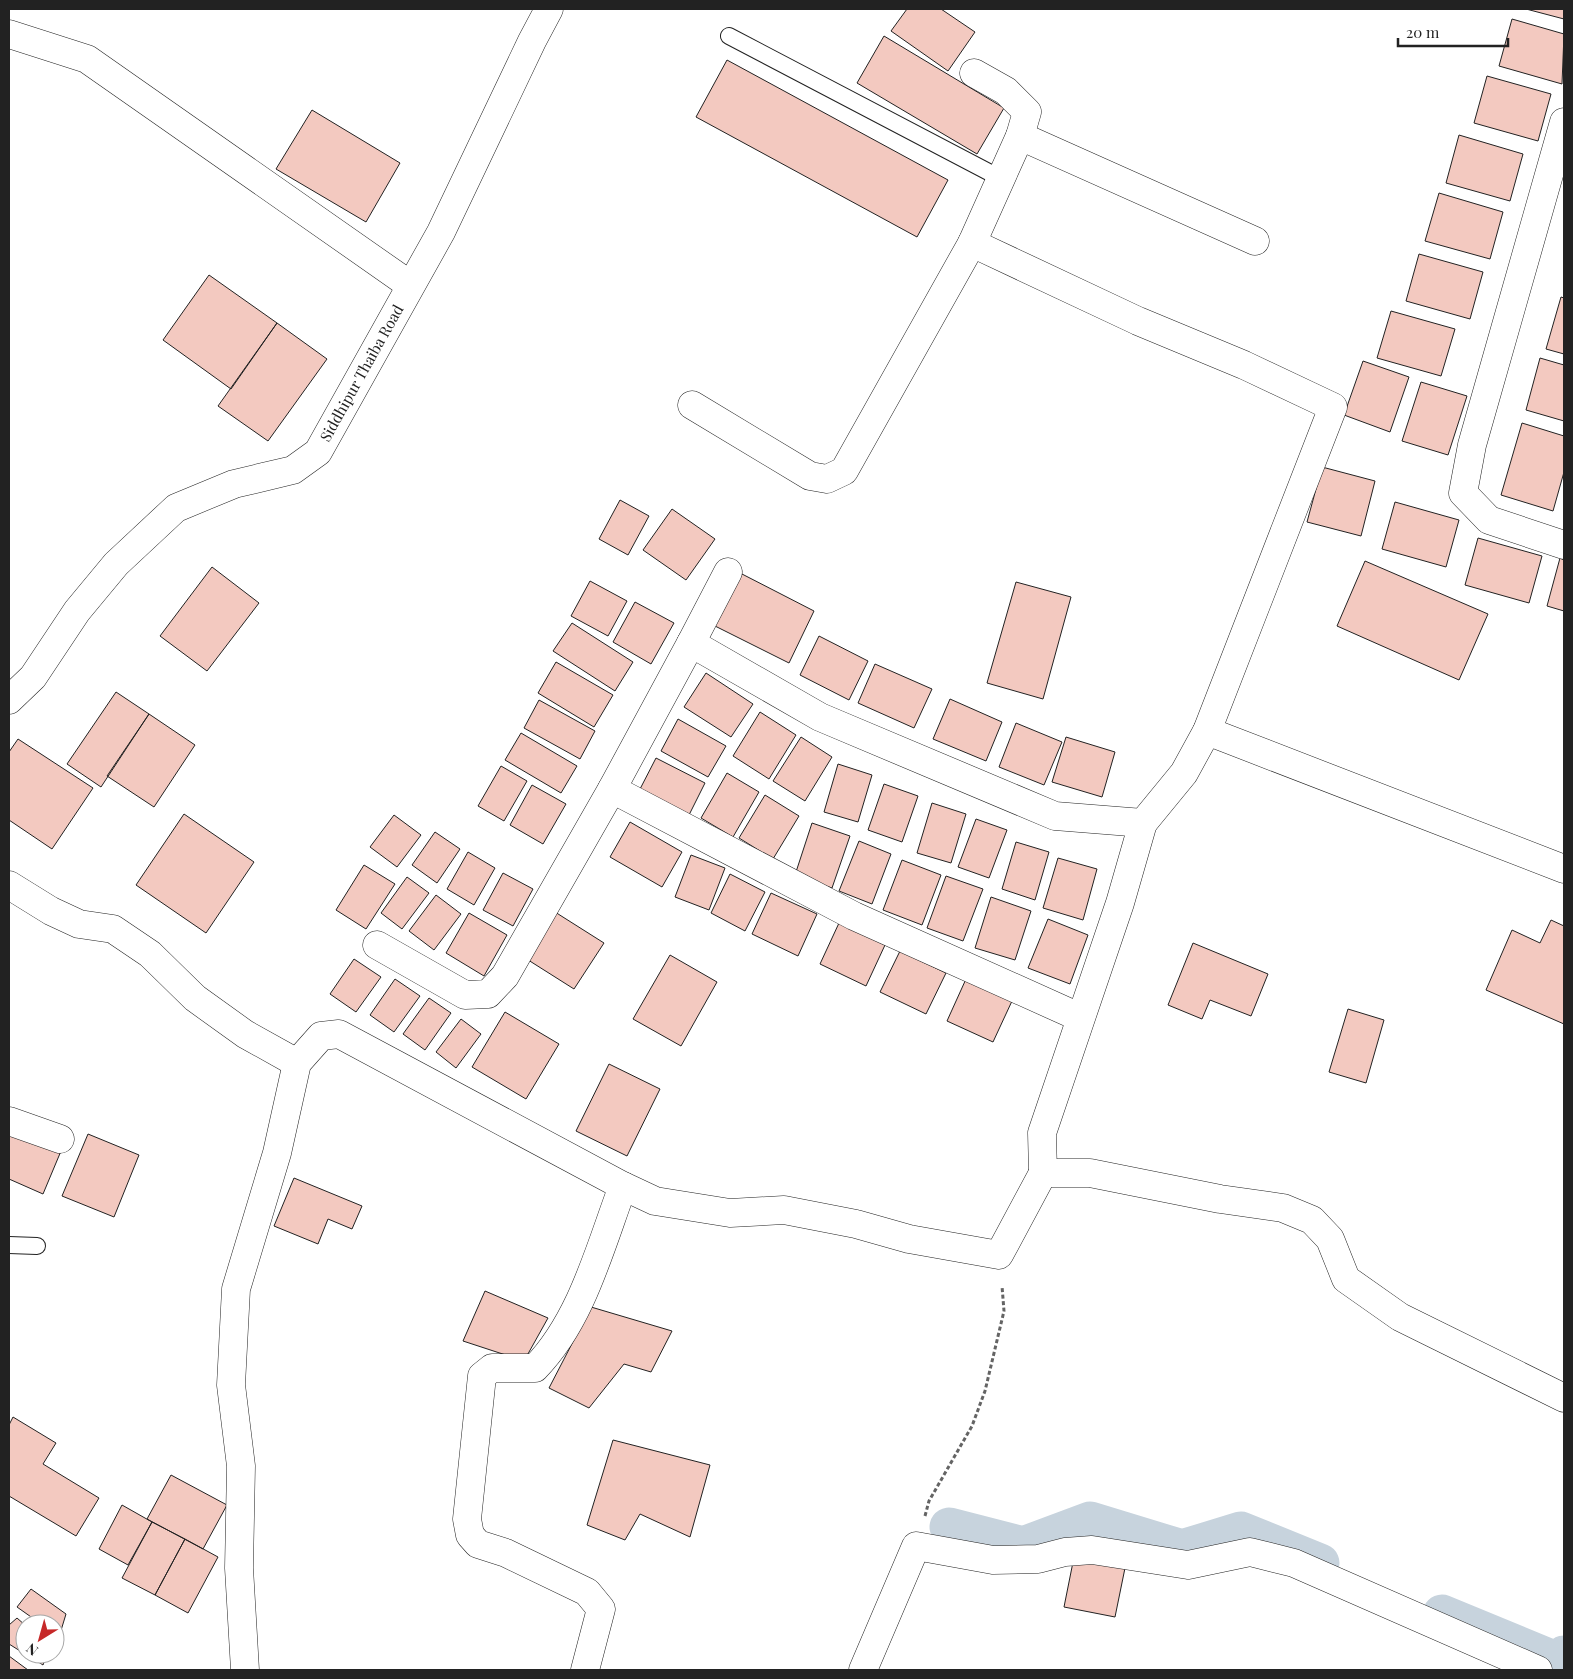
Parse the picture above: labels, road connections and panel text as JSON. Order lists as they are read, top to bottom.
{
  "streets": {
    "street": ["Siddhipur Thaiba Road"]
  },
  "scale_bar": "20 m",
  "north": "bottom left"
}
